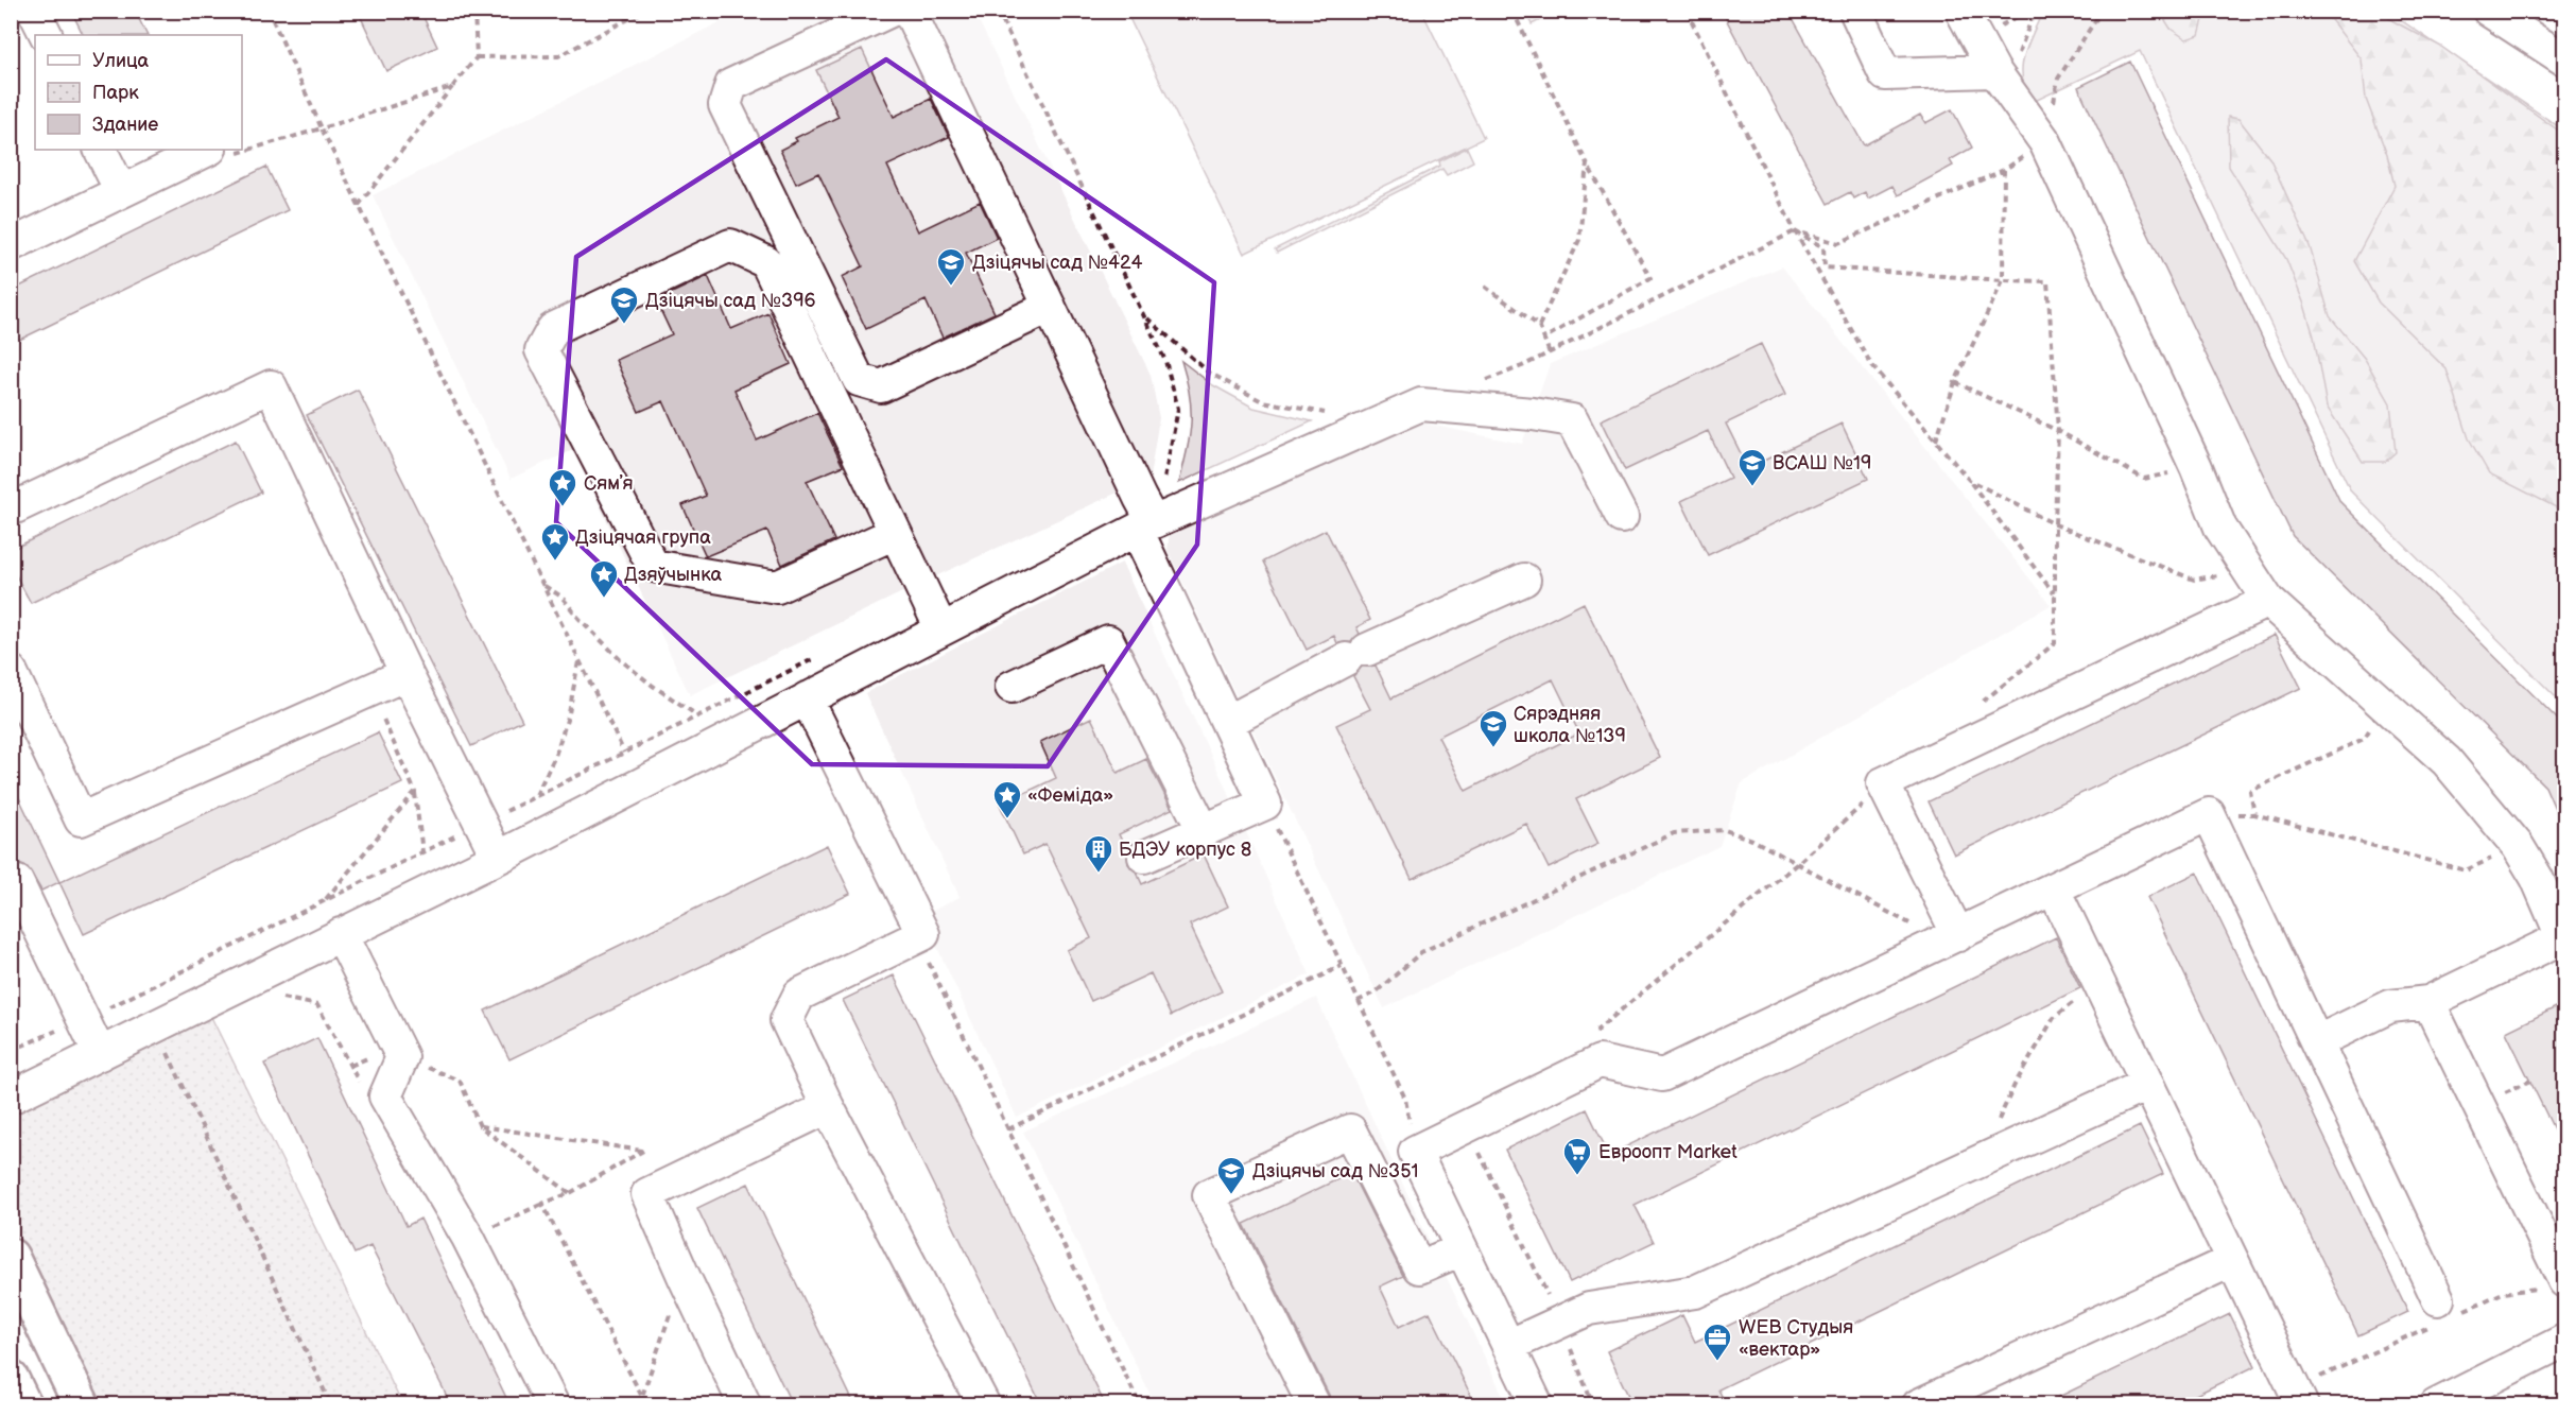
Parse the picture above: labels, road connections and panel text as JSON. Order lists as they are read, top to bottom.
{
  "places": {
    "school or university": [
      "Дзіцячы сад №424",
      "Дзіцячы сад №396",
      "ВСАШ №19",
      "Сярэдняя школа №139",
      "Дзіцячы сад №351"
    ],
    "place": [
      "Сямʼя",
      "Дзіцячая група",
      "Дзяўчынка",
      "«Феміда»"
    ],
    "building": ["БДЭУ корпус 8"],
    "supermarket": ["Евроопт Market"],
    "office": ["WEB Студыя «вектар»"]
  },
  "legend": ["Улица", "Парк", "Здание"]
}
